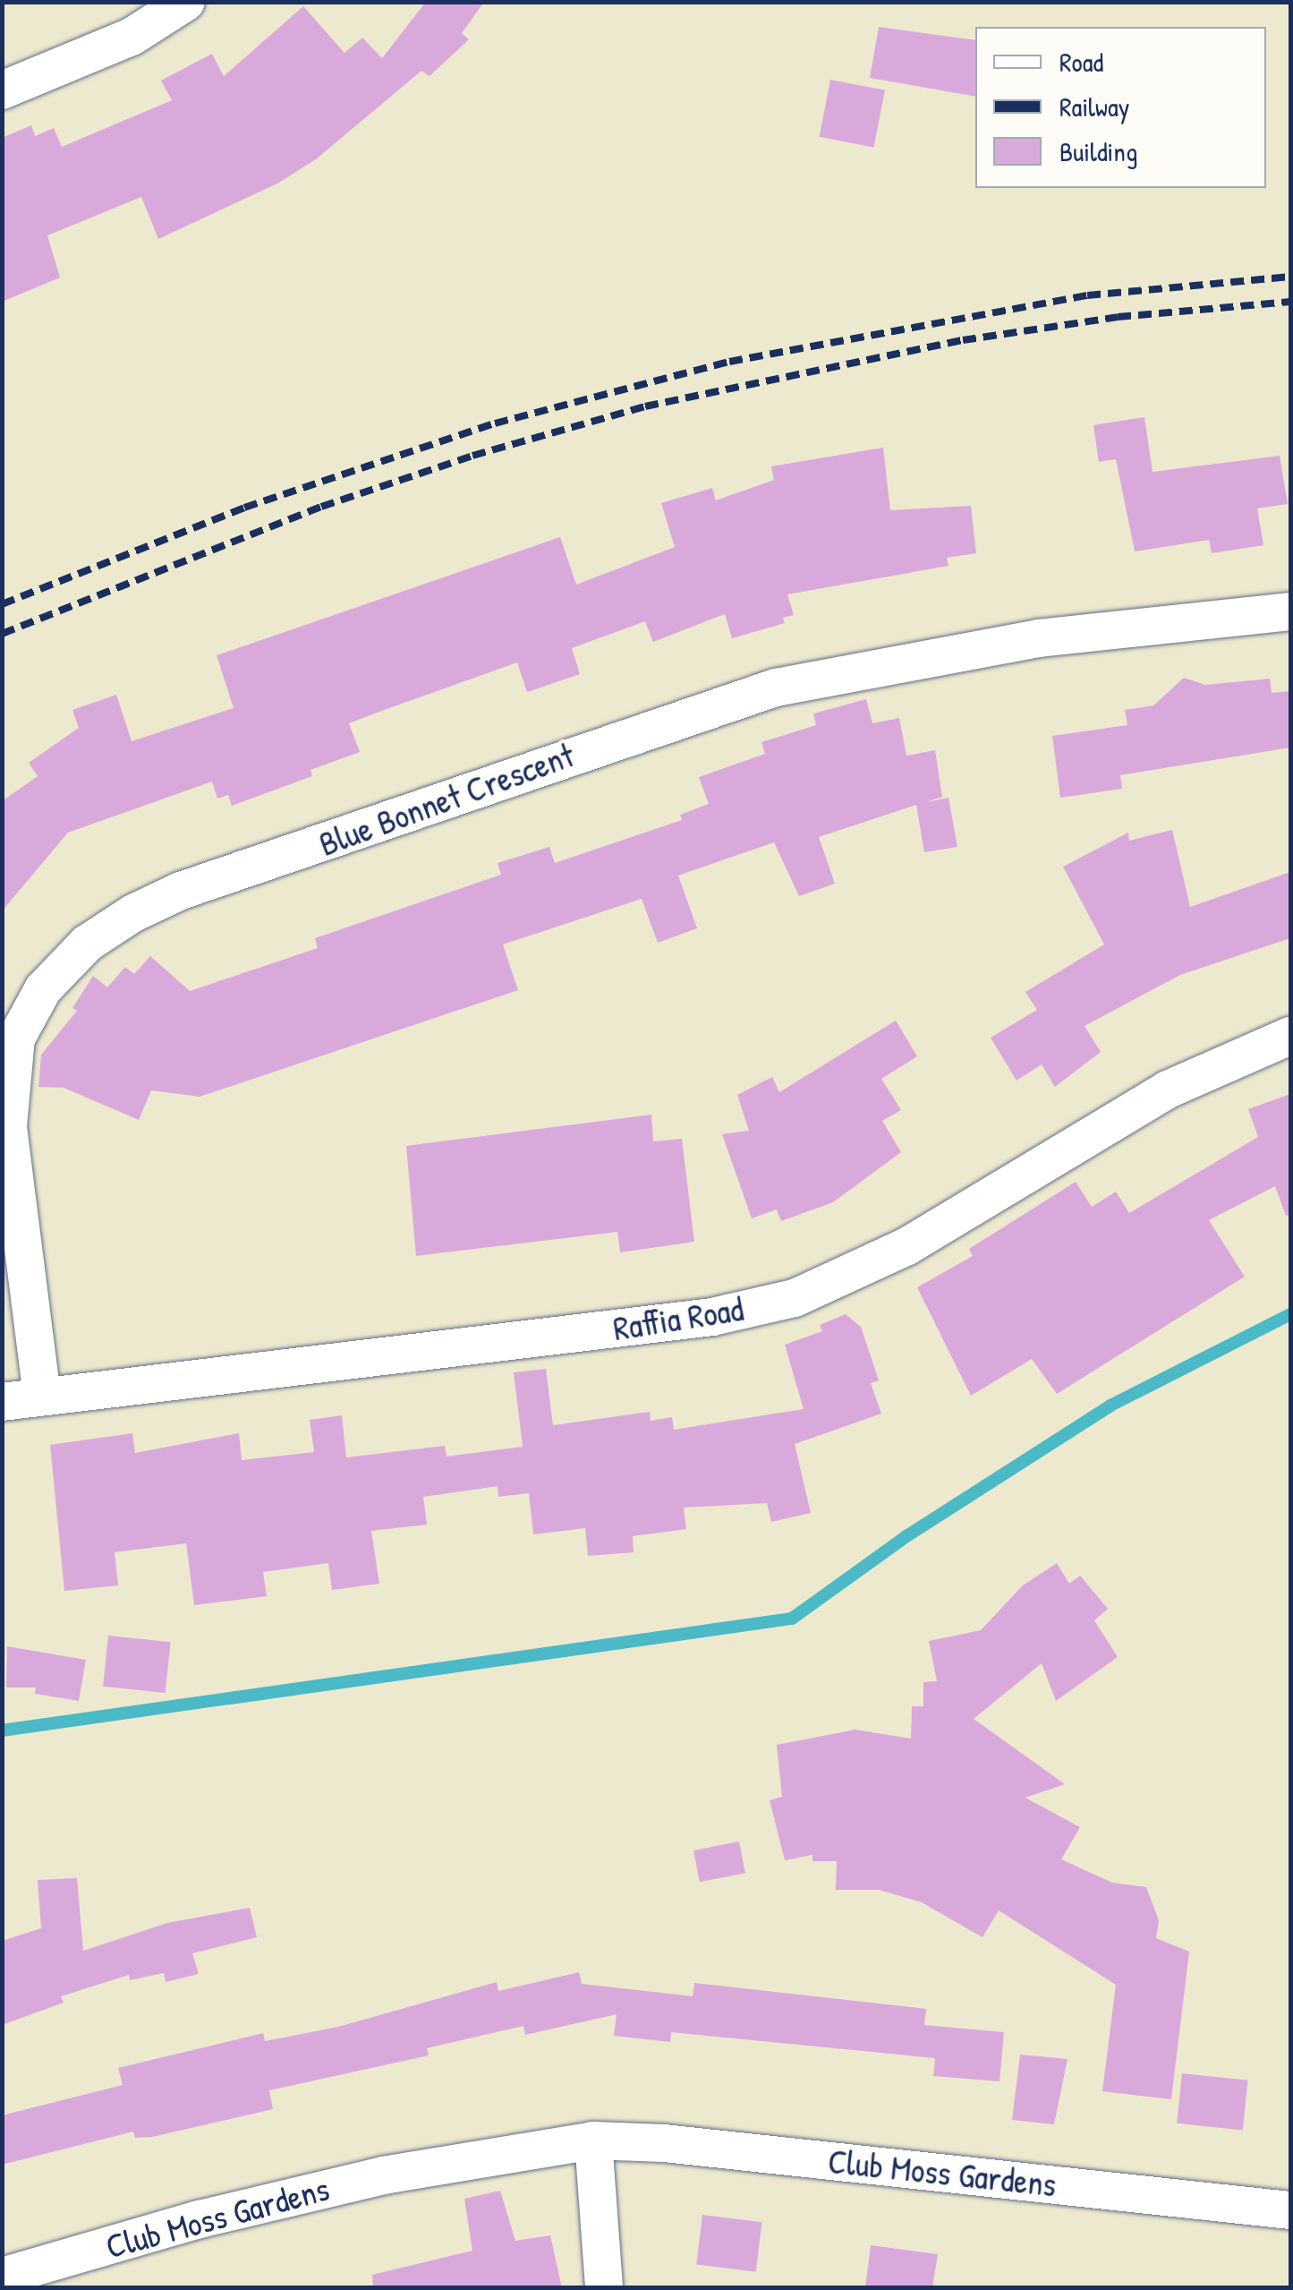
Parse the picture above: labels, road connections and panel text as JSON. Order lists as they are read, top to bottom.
{
  "streets": {
    "street": ["Blue Bonnet Crescent", "Raffia Road", "Club Moss Gardens"]
  },
  "crossings": [
    ["Blue Bonnet Crescent", "Raffia Road"]
  ],
  "legend": ["Road", "Railway", "Building"]
}
